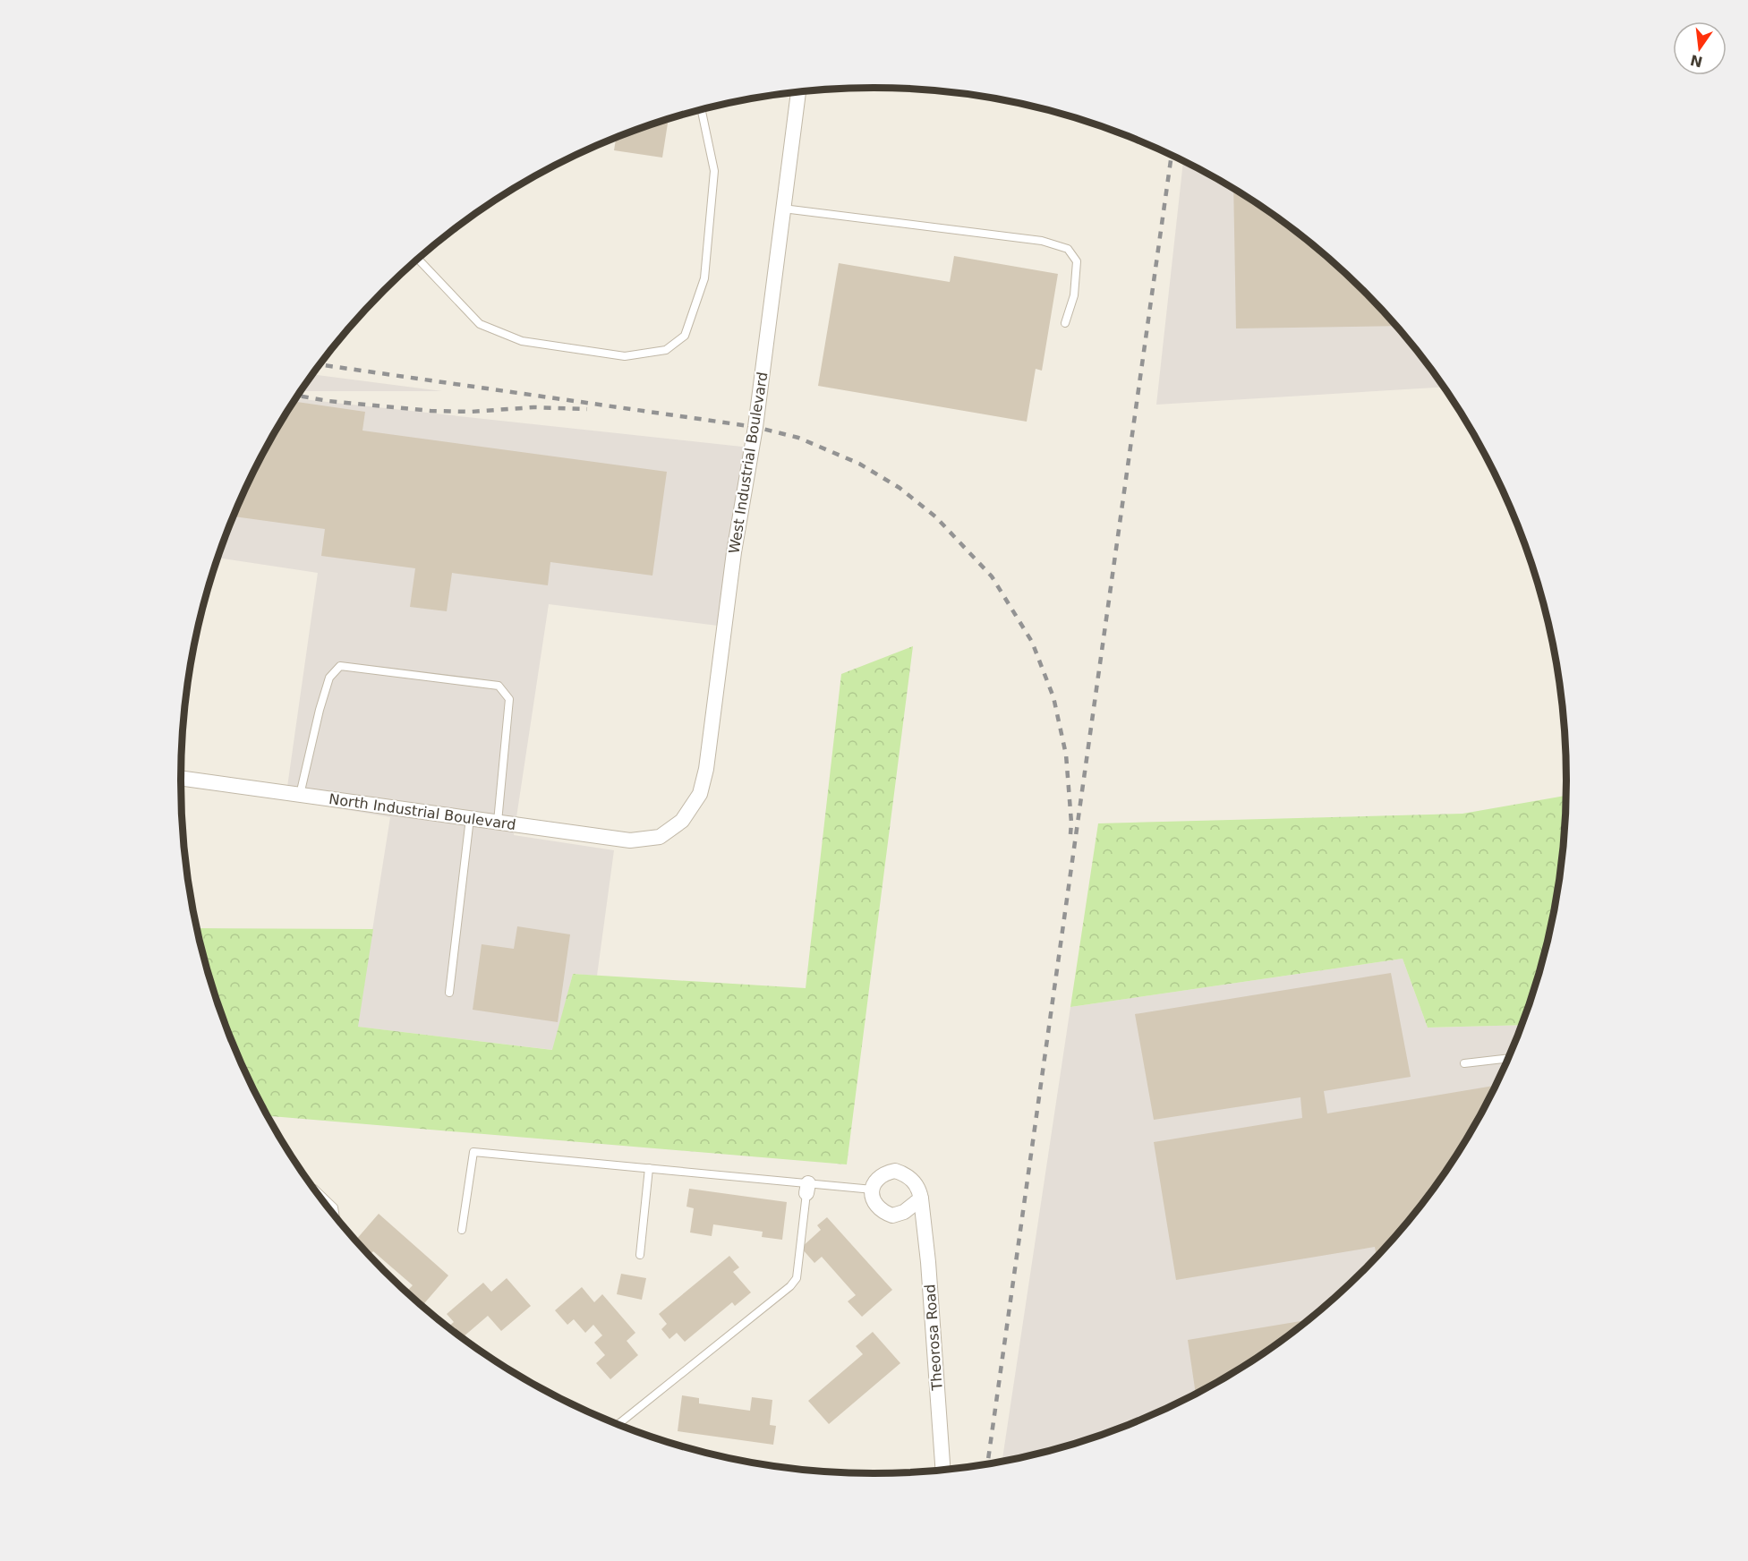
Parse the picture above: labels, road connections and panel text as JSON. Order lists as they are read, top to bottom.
{
  "streets": {
    "street": ["West Industrial Boulevard", "North Industrial Boulevard", "Theorosa Road"]
  },
  "crossings": [
    ["West Industrial Boulevard", "North Industrial Boulevard"]
  ],
  "north": "bottom"
}
